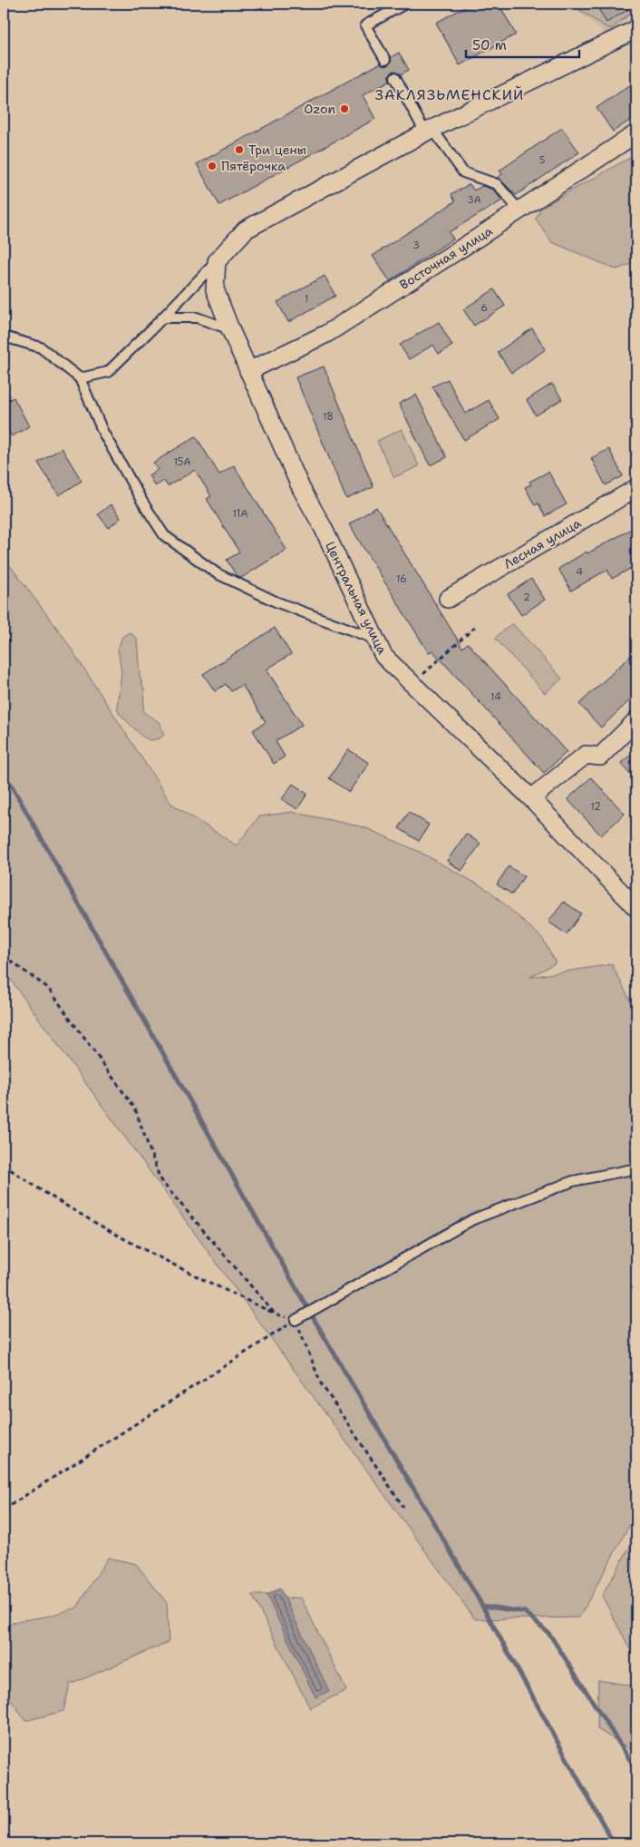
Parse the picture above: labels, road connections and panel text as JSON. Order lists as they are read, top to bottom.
{
  "streets": {
    "street": ["Восточная улица", "Лесная улица", "Центральная улица"]
  },
  "crossings": [
    ["Восточная улица", "Центральная улица"]
  ],
  "districts": ["ЗАКЛЯЗЬМЕНСКИЙ"],
  "places": ["Ozon", "Три цены", "Пятёрочка"],
  "house_numbers": [
    "5",
    "3А",
    "3",
    "1",
    "6",
    "18",
    "15А",
    "11А",
    "4",
    "16",
    "2",
    "14",
    "12"
  ],
  "scale_bar": "50 m"
}
